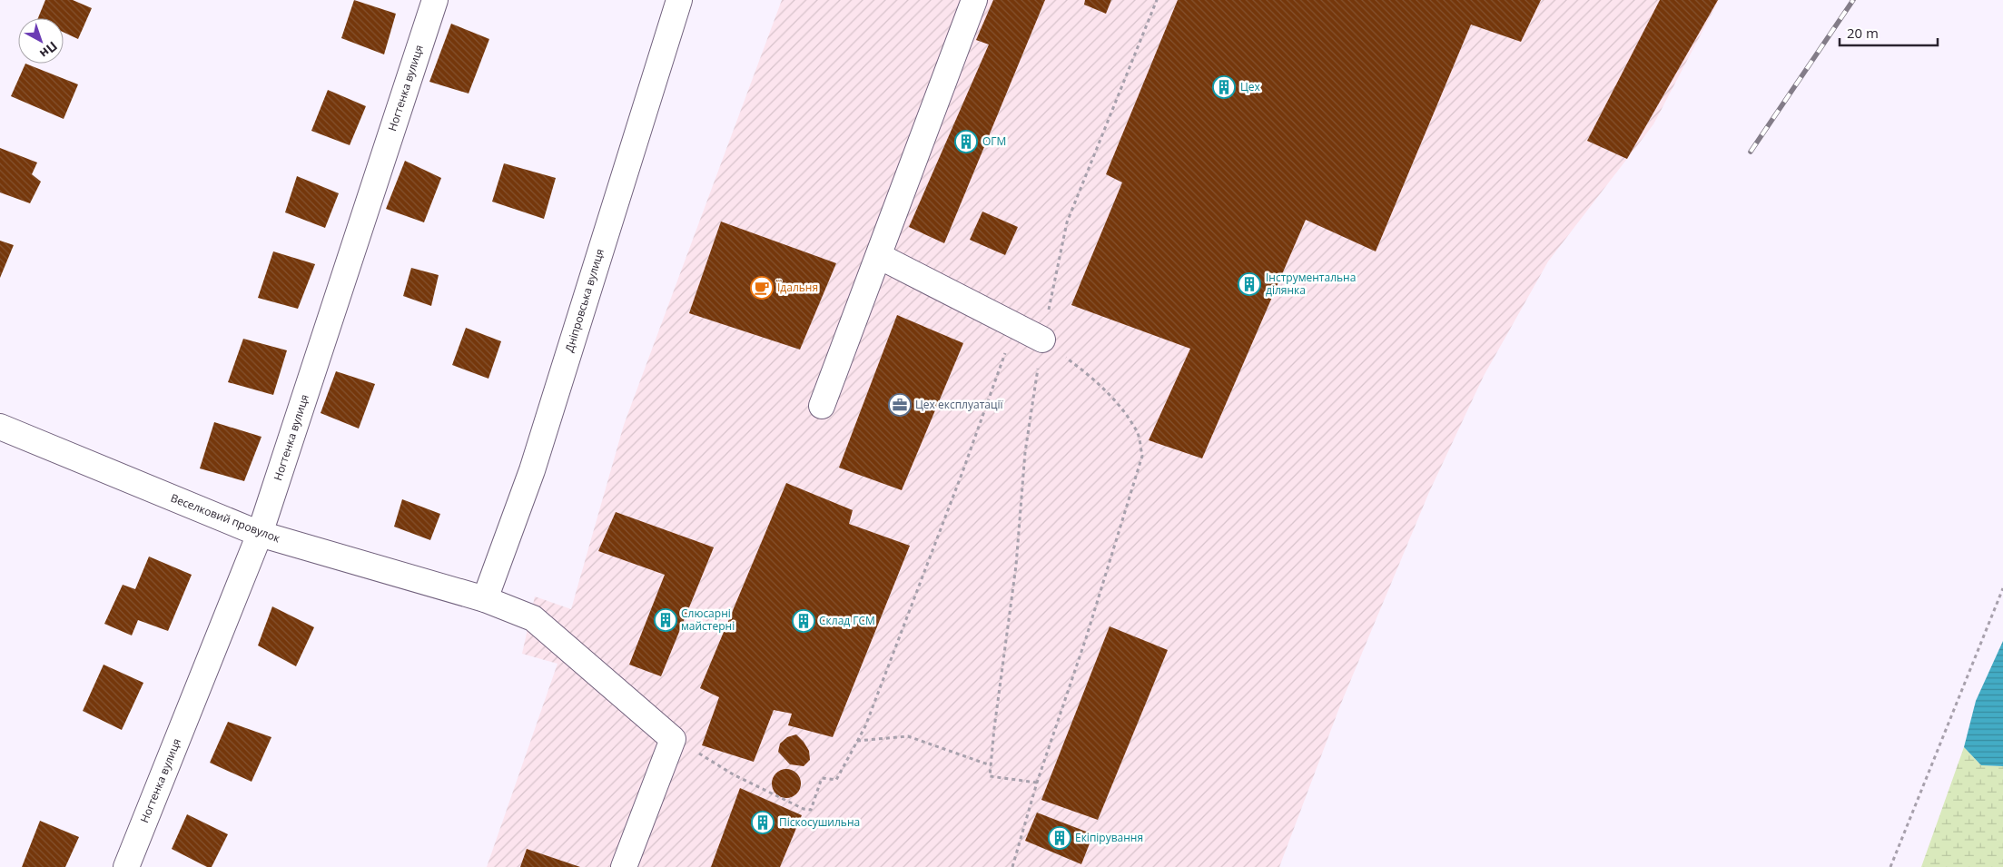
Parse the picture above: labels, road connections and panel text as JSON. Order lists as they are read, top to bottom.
{
  "streets": {
    "street": ["Ногтенка вулиця", "Дніпровська вулиця", "Веселковий провулок"]
  },
  "crossings": [
    ["Ногтенка вулиця", "Веселковий провулок"],
    ["Дніпровська вулиця", "Веселковий провулок"]
  ],
  "places": {
    "building": [
      "Цех",
      "ОГМ",
      "Інструментальна ділянка",
      "Слюсарні майстерні",
      "Склад ГСМ",
      "Піскосушильна",
      "Екіпірування"
    ],
    "cafe": ["Їдальня"],
    "office": ["Цех експлуатації"]
  },
  "scale_bar": "20 m",
  "north": "bottom right"
}
